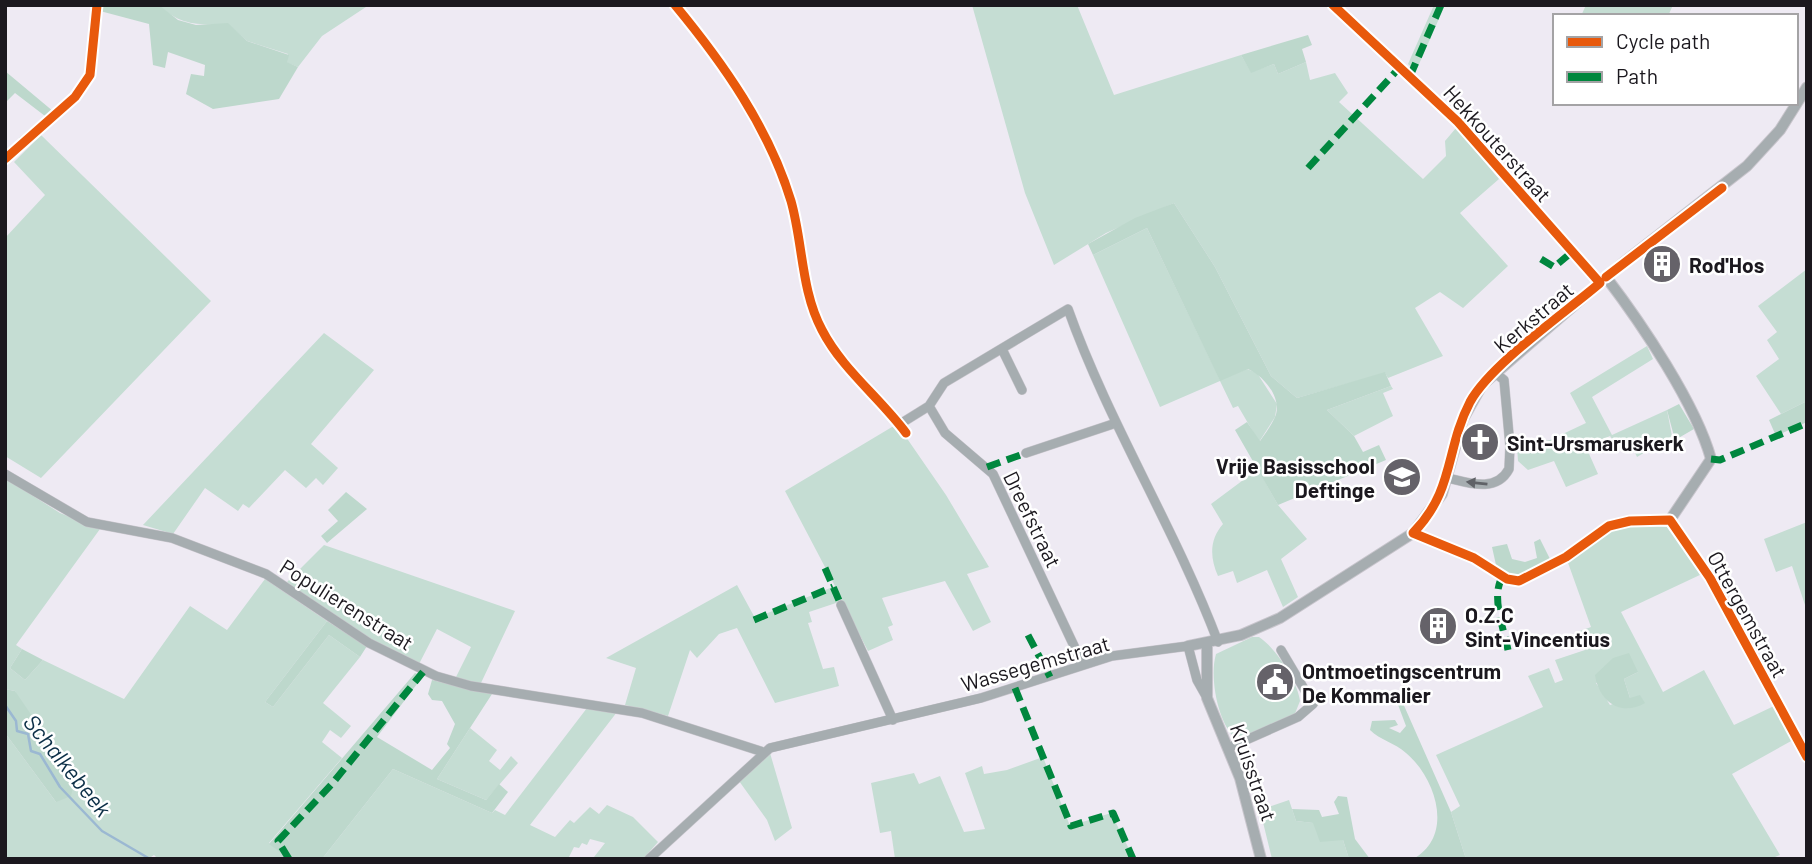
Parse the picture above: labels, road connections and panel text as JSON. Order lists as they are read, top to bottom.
{
  "streets": {
    "street": [
      "Hekkouterstraat",
      "Kerkstraat",
      "Dreefstraat",
      "Populierenstraat",
      "Ottergemstraat",
      "Wassegemstraat",
      "Kruisstraat"
    ]
  },
  "crossings": [
    ["Hekkouterstraat", "Kerkstraat"],
    ["Kerkstraat", "Wassegemstraat"],
    ["Kerkstraat", "Kruisstraat"],
    ["Dreefstraat", "Wassegemstraat"],
    ["Populierenstraat", "Wassegemstraat"],
    ["Wassegemstraat", "Kruisstraat"]
  ],
  "water": ["Schalkebeek"],
  "places": {
    "building": ["Rod'Hos", "O.Z.C Sint-Vincentius"],
    "church": ["Sint-Ursmaruskerk"],
    "school or university": ["Vrije Basisschool Deftinge"],
    "public building": ["Ontmoetingscentrum De Kommalier"]
  },
  "legend": ["Cycle path", "Path"]
}
